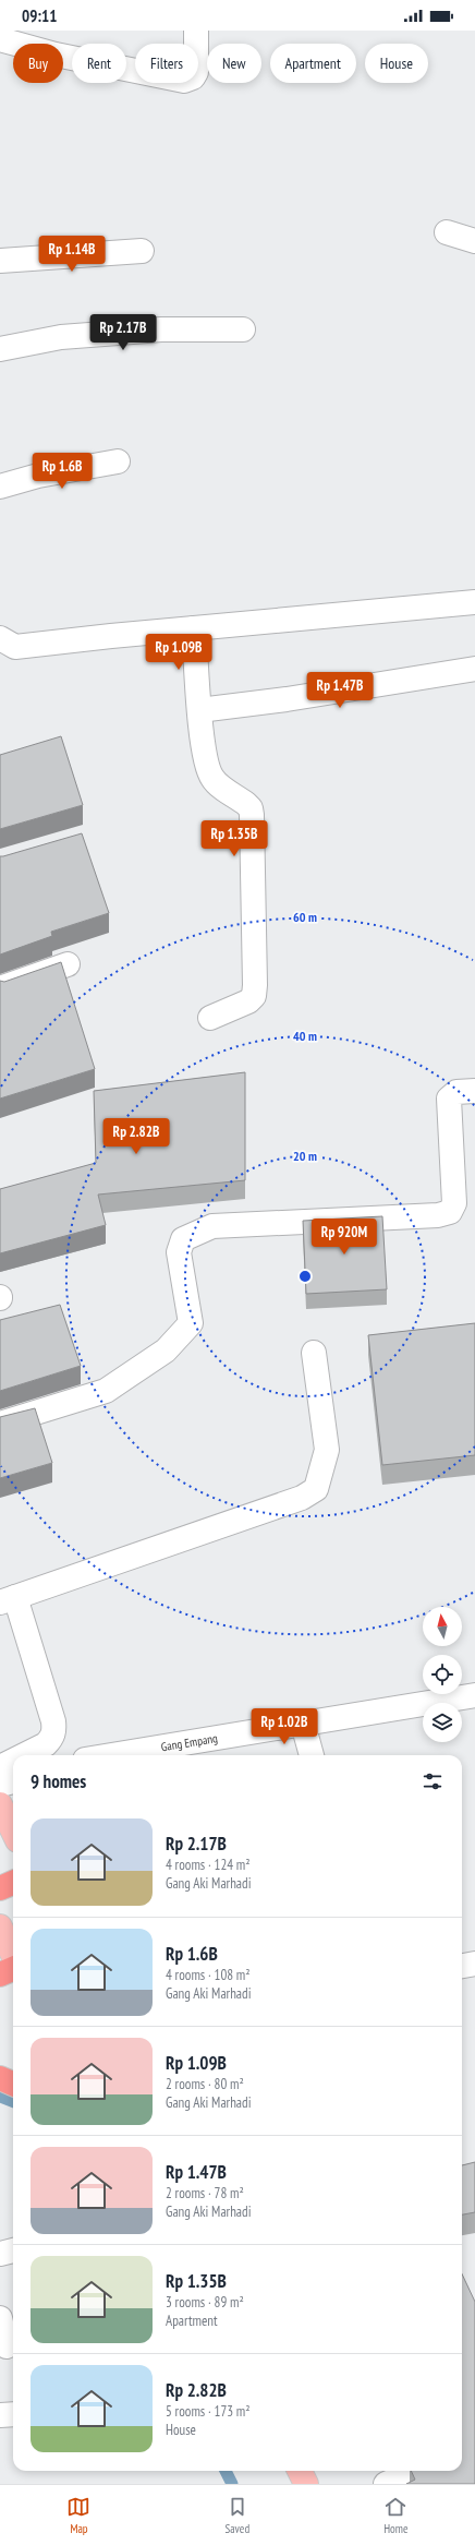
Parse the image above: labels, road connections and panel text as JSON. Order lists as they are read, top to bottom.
{
  "streets": {
    "street": ["Gang Empang"]
  },
  "north": "top",
  "page": {
    "status": "09:11",
    "chip": [
      "Buy",
      "Rent",
      "Filters",
      "New",
      "Apartment",
      "House"
    ],
    "price": [
      "Rp 1.14B",
      "Rp 2.17B",
      "Rp 1.6B",
      "Rp 1.09B",
      "Rp 1.47B",
      "Rp 1.35B",
      "Rp 2.82B",
      "Rp 920M",
      "Rp 1.02B"
    ],
    "heading": "9 homes",
    "list": [
      {
        "name": "Rp 2.17B",
        "note": "4 rooms · 124 m² · Gang Aki Marhadi"
      },
      {
        "name": "Rp 1.6B",
        "note": "4 rooms · 108 m² · Gang Aki Marhadi"
      },
      {
        "name": "Rp 1.09B",
        "note": "2 rooms · 80 m² · Gang Aki Marhadi"
      },
      {
        "name": "Rp 1.47B",
        "note": "2 rooms · 78 m² · Gang Aki Marhadi"
      },
      {
        "name": "Rp 1.35B",
        "note": "3 rooms · 89 m² · Apartment"
      },
      {
        "name": "Rp 2.82B",
        "note": "5 rooms · 173 m² · House"
      }
    ],
    "tabs": ["Map", "Saved", "Home"]
  },
  "rings": ["60 m", "40 m", "20 m"]
}
